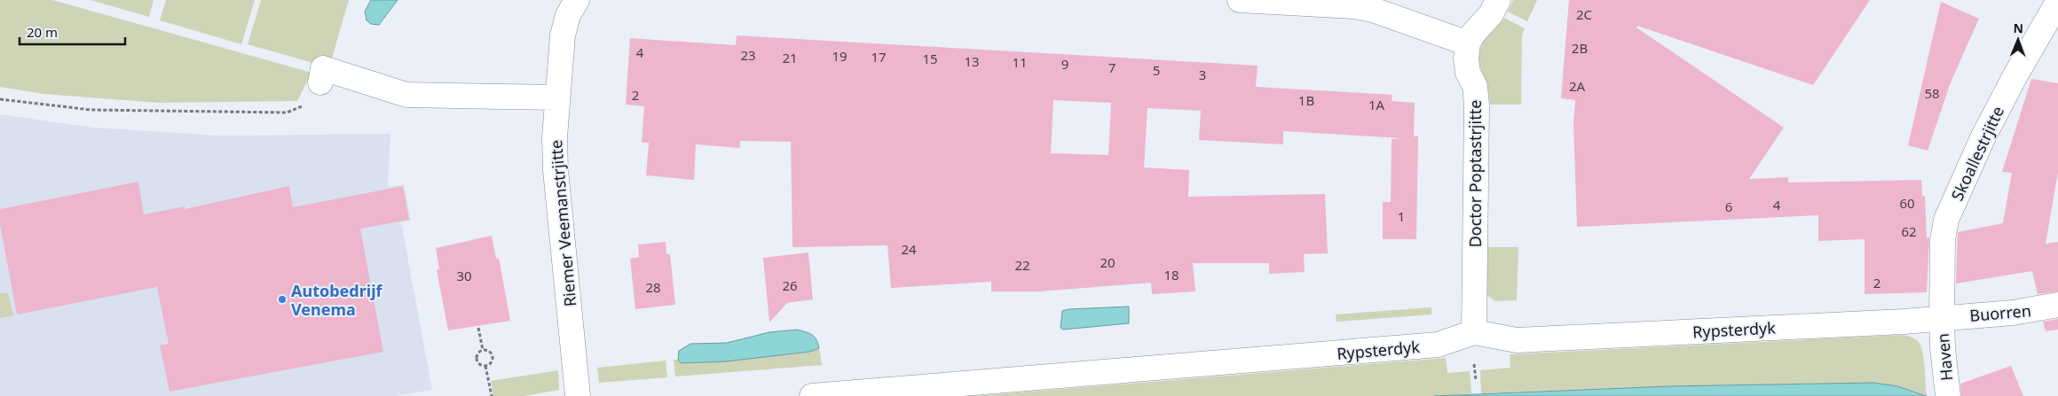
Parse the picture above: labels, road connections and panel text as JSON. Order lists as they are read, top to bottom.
{
  "streets": {
    "street": [
      "Skoallestrjitte",
      "Doctor Poptastrjitte",
      "Riemer Veemanstrjitte",
      "Buorren",
      "Rypsterdyk",
      "Haven"
    ]
  },
  "crossings": [
    ["Skoallestrjitte", "Buorren"],
    ["Skoallestrjitte", "Rypsterdyk"],
    ["Skoallestrjitte", "Haven"],
    ["Doctor Poptastrjitte", "Rypsterdyk"],
    ["Buorren", "Rypsterdyk"],
    ["Buorren", "Haven"],
    ["Rypsterdyk", "Haven"]
  ],
  "places": ["Autobedrijf Venema"],
  "house_numbers": [
    "2C",
    "2B",
    "4",
    "23",
    "19",
    "17",
    "21",
    "15",
    "13",
    "11",
    "9",
    "7",
    "5",
    "3",
    "2A",
    "58",
    "2",
    "1B",
    "1A",
    "60",
    "4",
    "6",
    "1",
    "62",
    "24",
    "20",
    "22",
    "18",
    "30",
    "2",
    "26",
    "28"
  ],
  "scale_bar": "20 m",
  "north": "top"
}
